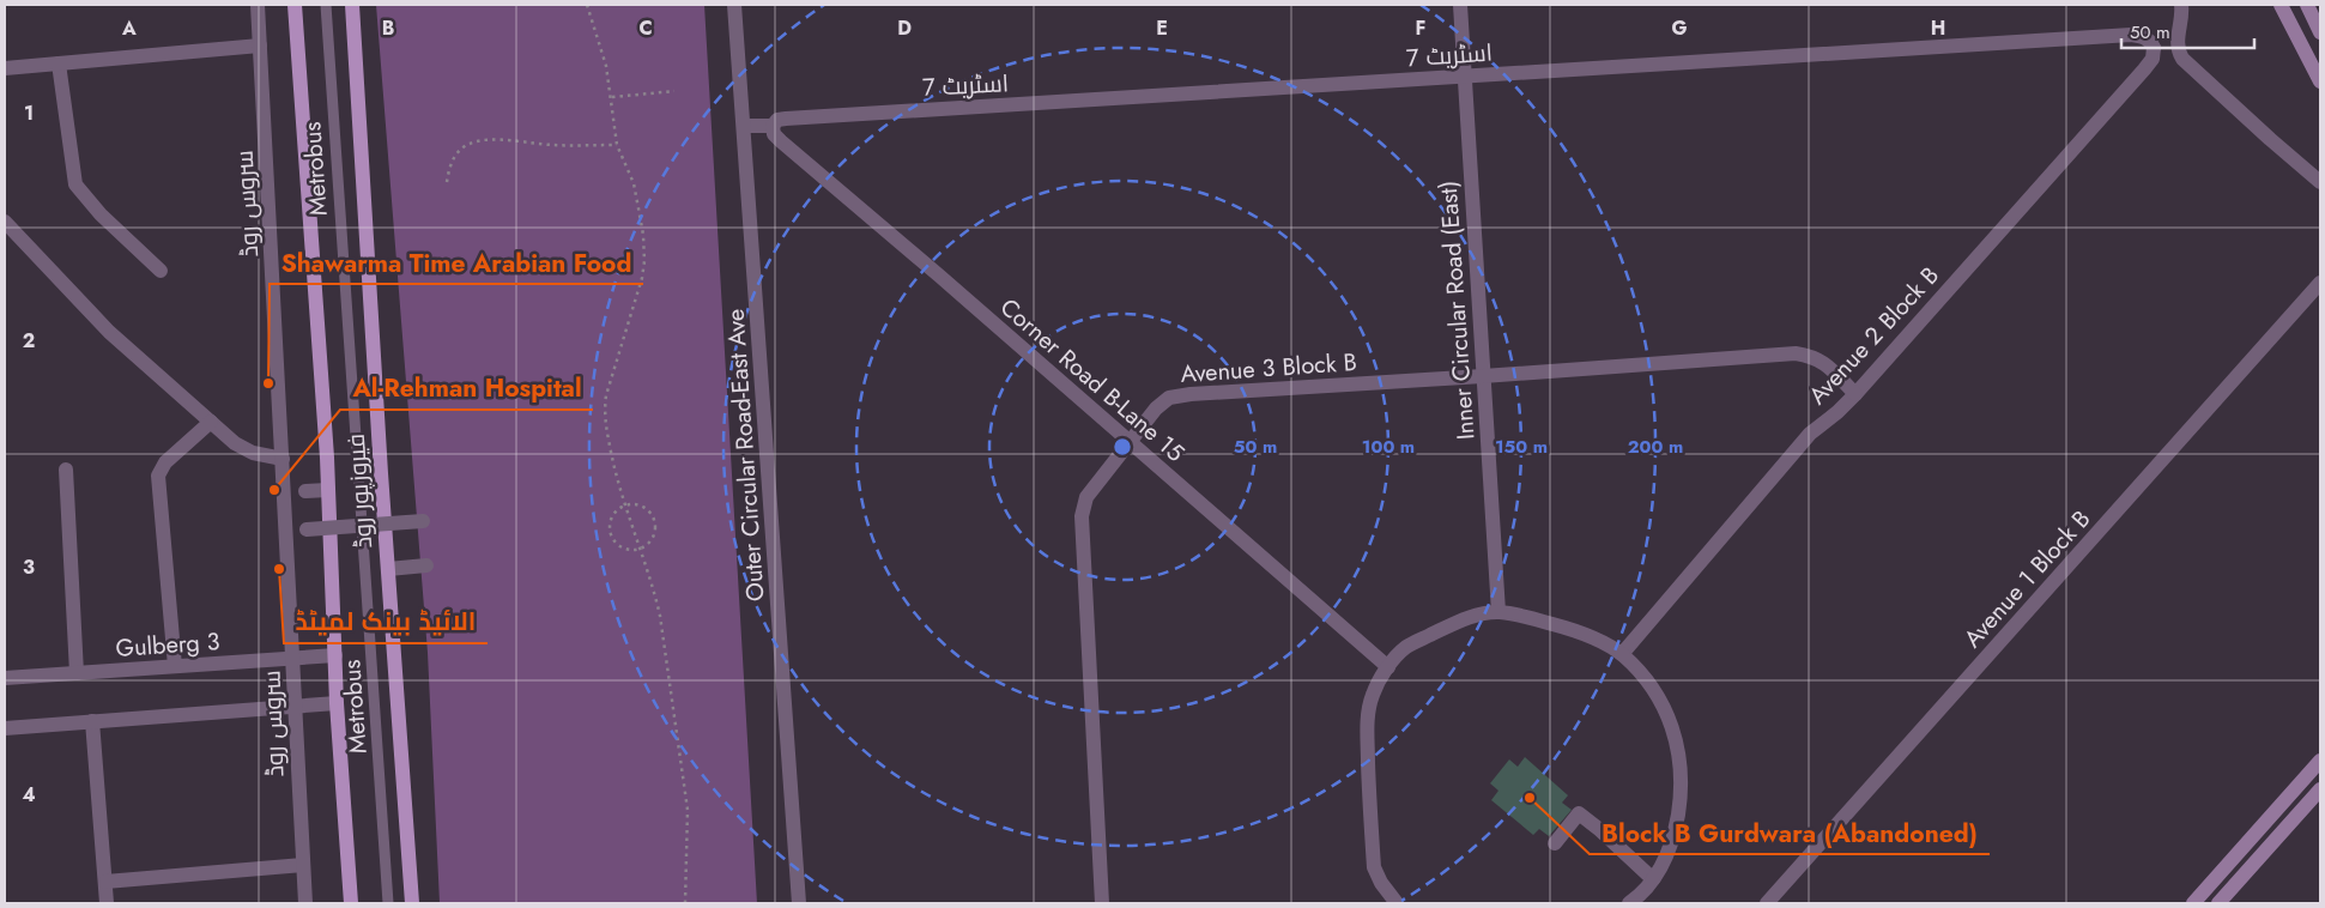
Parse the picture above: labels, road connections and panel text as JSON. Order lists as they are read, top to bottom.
{
  "streets": {
    "main road": ["فیروزپور روڈ"],
    "street": [
      "اسٹریٹ 7",
      "سروس روڈ",
      "Inner Circular Road (East)",
      "Avenue 2 Block B",
      "Avenue 3 Block B",
      "Corner Road B-Lane 15",
      "Outer Circular Road-East Ave",
      "Avenue 1 Block B",
      "Gulberg 3"
    ],
    "lane": ["Metrobus"]
  },
  "crossings": [
    ["اسٹریٹ 7", "Inner Circular Road (East)"],
    ["اسٹریٹ 7", "Avenue 2 Block B"],
    ["اسٹریٹ 7", "Corner Road B-Lane 15"],
    ["اسٹریٹ 7", "Outer Circular Road-East Ave"],
    ["سروس روڈ", "Gulberg 3"],
    ["Inner Circular Road (East)", "Avenue 3 Block B"],
    ["Avenue 2 Block B", "Avenue 3 Block B"],
    ["Avenue 3 Block B", "Corner Road B-Lane 15"],
    ["فیروزپور روڈ", "Gulberg 3"]
  ],
  "places": [
    "Shawarma Time Arabian Food",
    "Al-Rehman Hospital",
    "الائیڈ بینک لمیٹڈ",
    "Block B Gurdwara (Abandoned)"
  ],
  "scale_bar": "50 m",
  "grid": {
    "columns": [
      "A",
      "B",
      "C",
      "D",
      "E",
      "F",
      "G",
      "H"
    ],
    "rows": [
      "1",
      "2",
      "3",
      "4"
    ]
  },
  "rings": [
    "50 m",
    "100 m",
    "150 m",
    "200 m"
  ]
}
